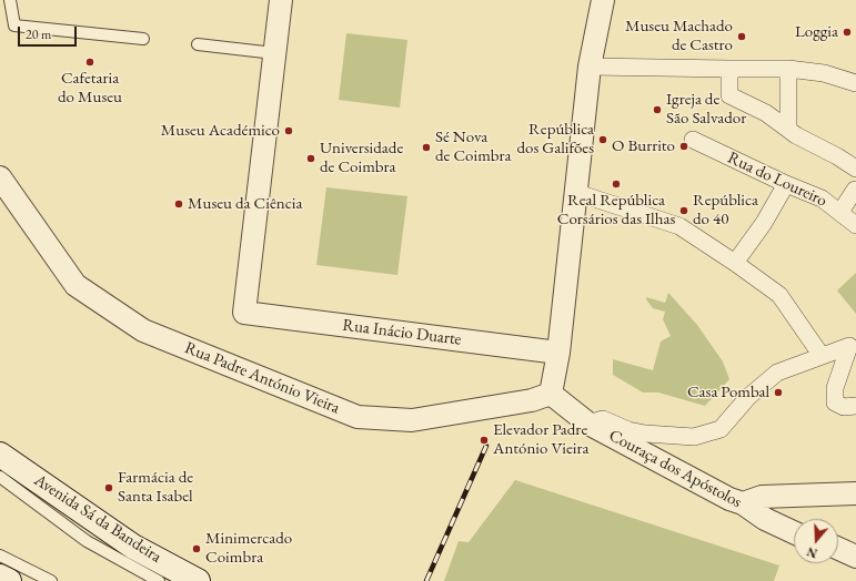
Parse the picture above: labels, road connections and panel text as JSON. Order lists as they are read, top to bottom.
{
  "streets": {
    "main road": ["Avenida Sá da Bandeira"],
    "street": [
      "Rua do Loureiro",
      "Rua Inácio Duarte",
      "Rua Padre António Vieira",
      "Couraça dos Apóstolos"
    ]
  },
  "crossings": [
    ["Rua Padre António Vieira", "Couraça dos Apóstolos"]
  ],
  "places": [
    "Loggia",
    "Museu Machado de Castro",
    "Cafetaria do Museu",
    "Igreja de São Salvador",
    "Museu Académico",
    "República dos Galifões",
    "O Burrito",
    "Sé Nova de Coimbra",
    "Universidade de Coimbra",
    "Real República Corsários das Ilhas",
    "Museu da Ciência",
    "República do 40",
    "Casa Pombal",
    "Elevador Padre António Vieira",
    "Farmácia de Santa Isabel",
    "Minimercado Coimbra"
  ],
  "scale_bar": "20 m",
  "north": "bottom"
}
